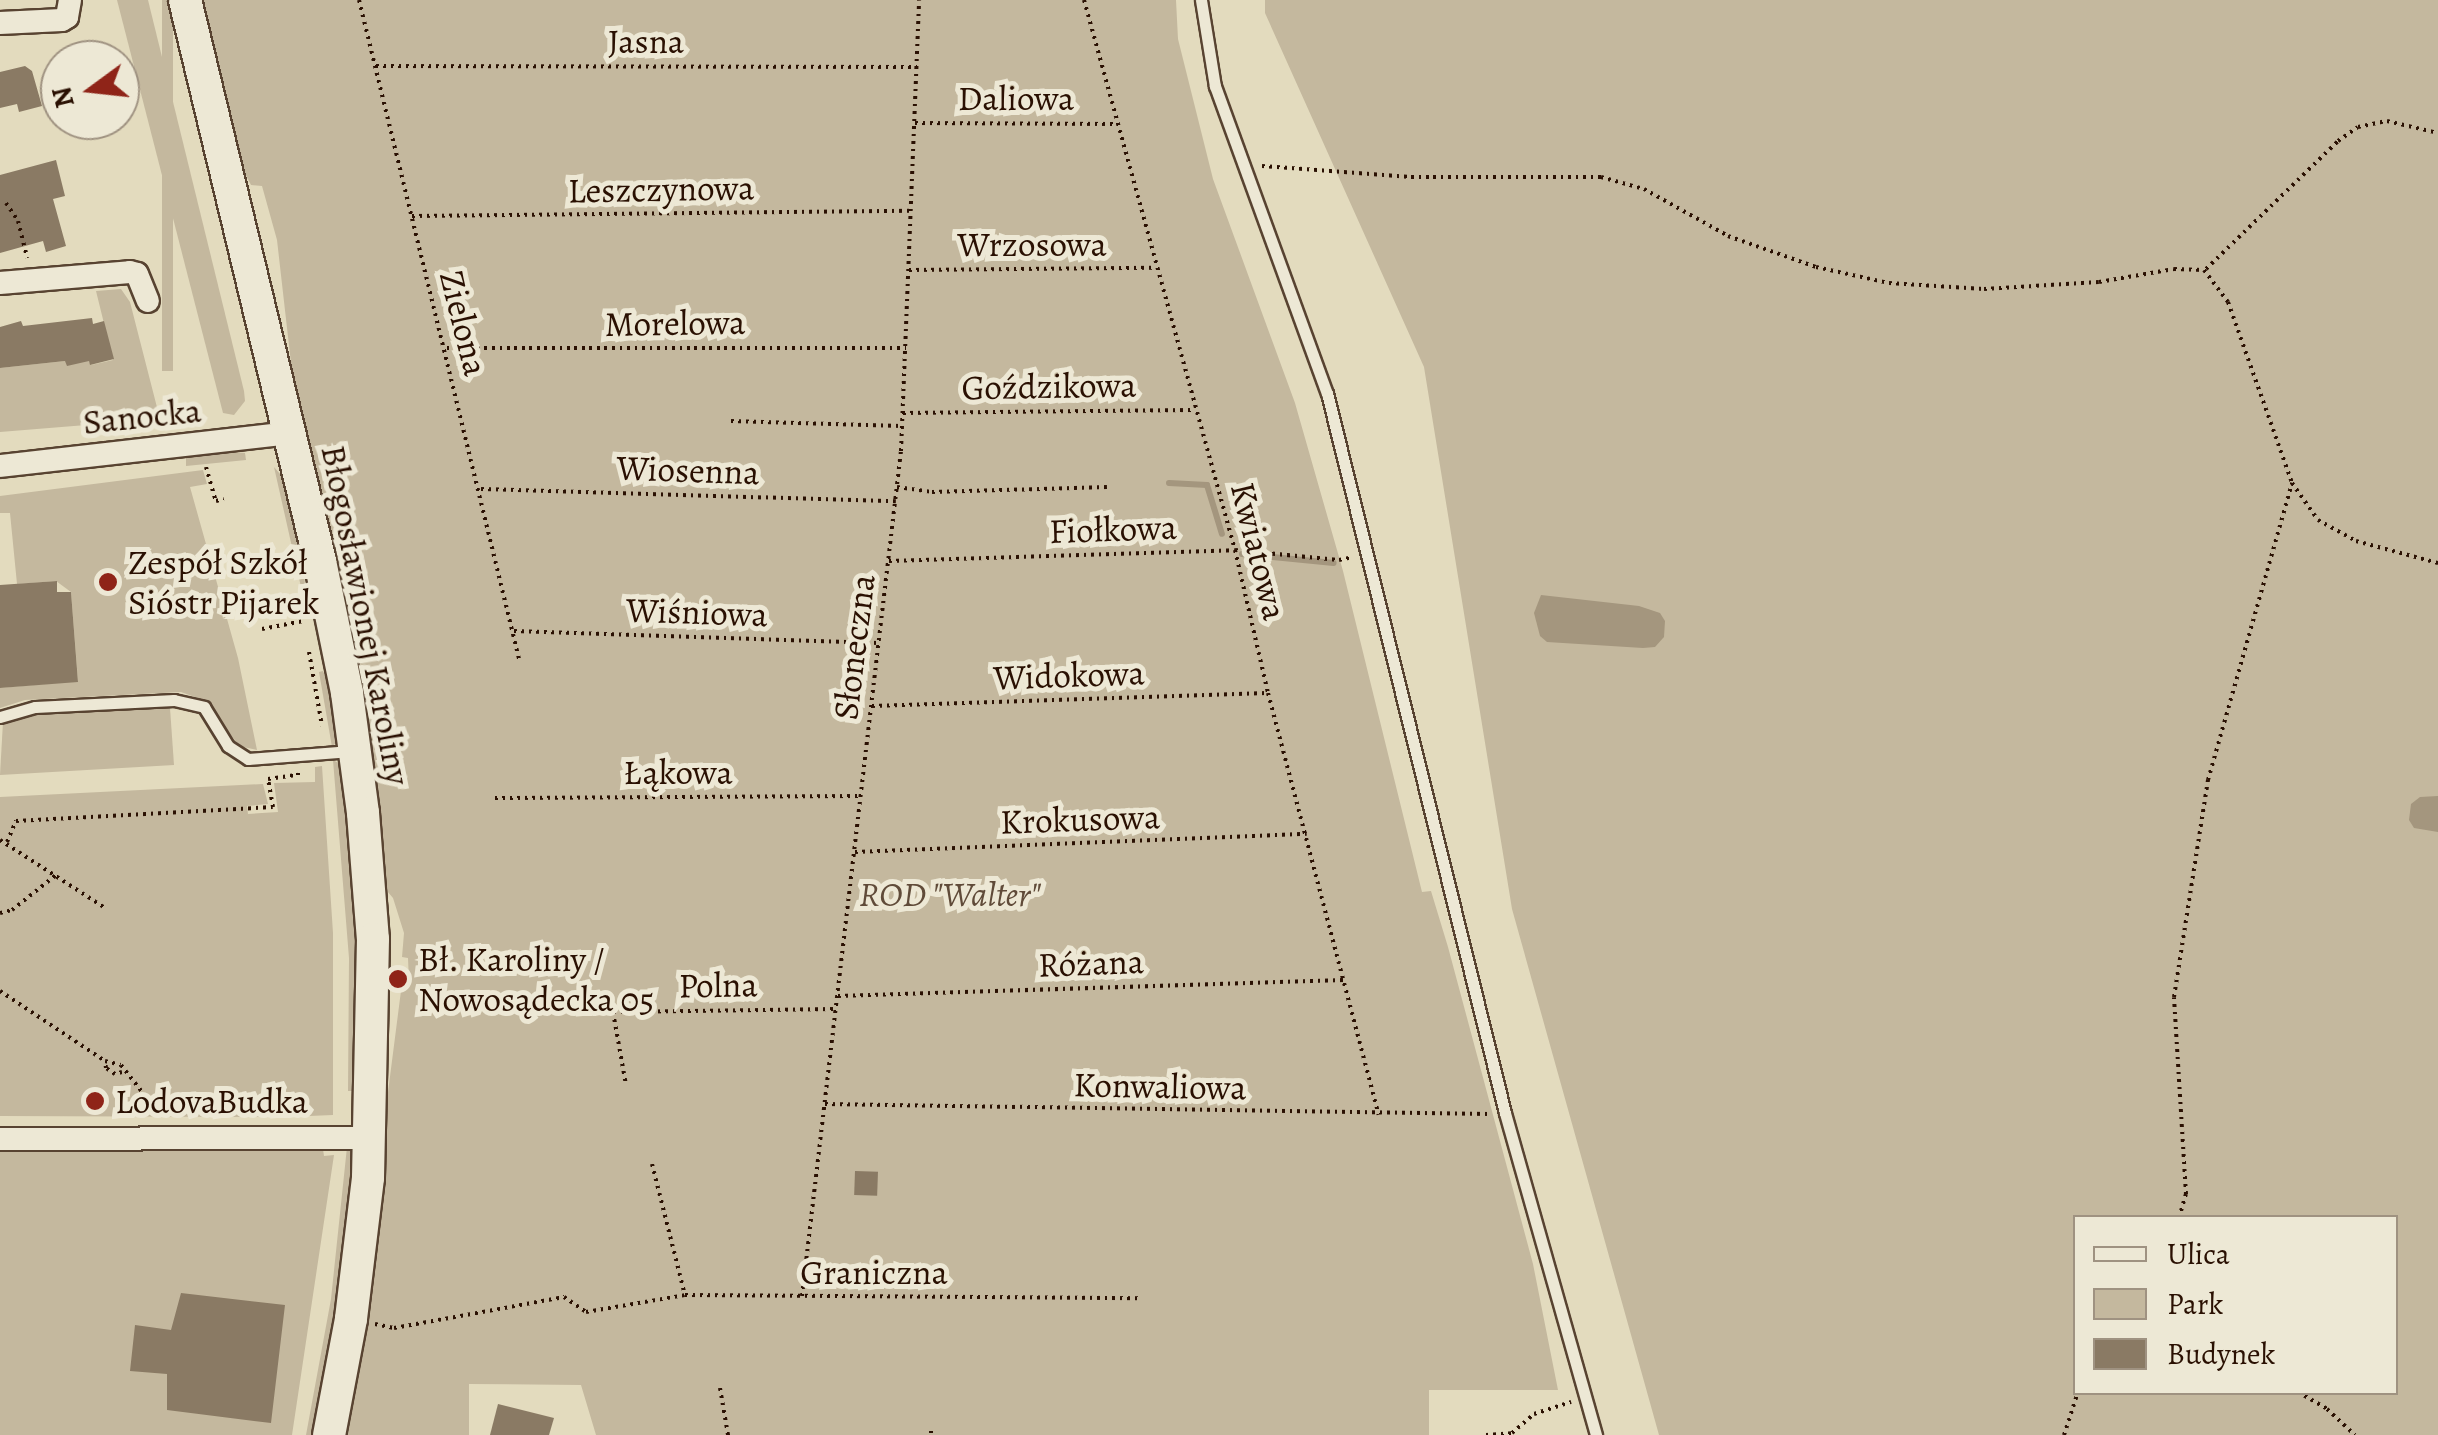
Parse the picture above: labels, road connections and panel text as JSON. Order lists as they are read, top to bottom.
{
  "streets": {
    "street": ["Sanocka", "Błogosławionej Karoliny"],
    "path": [
      "Jasna",
      "Daliowa",
      "Leszczynowa",
      "Wrzosowa",
      "Zielona",
      "Morelowa",
      "Goździkowa",
      "Wiosenna",
      "Fiołkowa",
      "Kwiatowa",
      "Wiśniowa",
      "Słoneczna",
      "Widokowa",
      "Łąkowa",
      "Krokusowa",
      "Różana",
      "Polna",
      "Konwaliowa",
      "Graniczna"
    ]
  },
  "crossings": [
    ["Jasna", "Zielona"],
    ["Jasna", "Słoneczna"],
    ["Daliowa", "Kwiatowa"],
    ["Daliowa", "Słoneczna"],
    ["Leszczynowa", "Zielona"],
    ["Leszczynowa", "Słoneczna"],
    ["Wrzosowa", "Kwiatowa"],
    ["Wrzosowa", "Słoneczna"],
    ["Zielona", "Morelowa"],
    ["Zielona", "Wiosenna"],
    ["Zielona", "Wiśniowa"],
    ["Morelowa", "Słoneczna"],
    ["Goździkowa", "Kwiatowa"],
    ["Goździkowa", "Słoneczna"],
    ["Sanocka", "Błogosławionej Karoliny"],
    ["Wiosenna", "Słoneczna"],
    ["Fiołkowa", "Kwiatowa"],
    ["Fiołkowa", "Słoneczna"],
    ["Kwiatowa", "Widokowa"],
    ["Kwiatowa", "Krokusowa"],
    ["Kwiatowa", "Różana"],
    ["Kwiatowa", "Konwaliowa"],
    ["Wiśniowa", "Słoneczna"],
    ["Błogosławionej Karoliny", "Graniczna"],
    ["Słoneczna", "Widokowa"],
    ["Słoneczna", "Łąkowa"],
    ["Słoneczna", "Krokusowa"],
    ["Słoneczna", "Różana"],
    ["Słoneczna", "Polna"],
    ["Słoneczna", "Konwaliowa"],
    ["Słoneczna", "Graniczna"]
  ],
  "parks": ["ROD \"Walter\""],
  "places": ["Zespół Szkół Sióstr Pijarek", "Bł. Karoliny / Nowosądecka 05", "LodovaBudka"],
  "legend": ["Ulica", "Park", "Budynek"],
  "north": "left"
}
